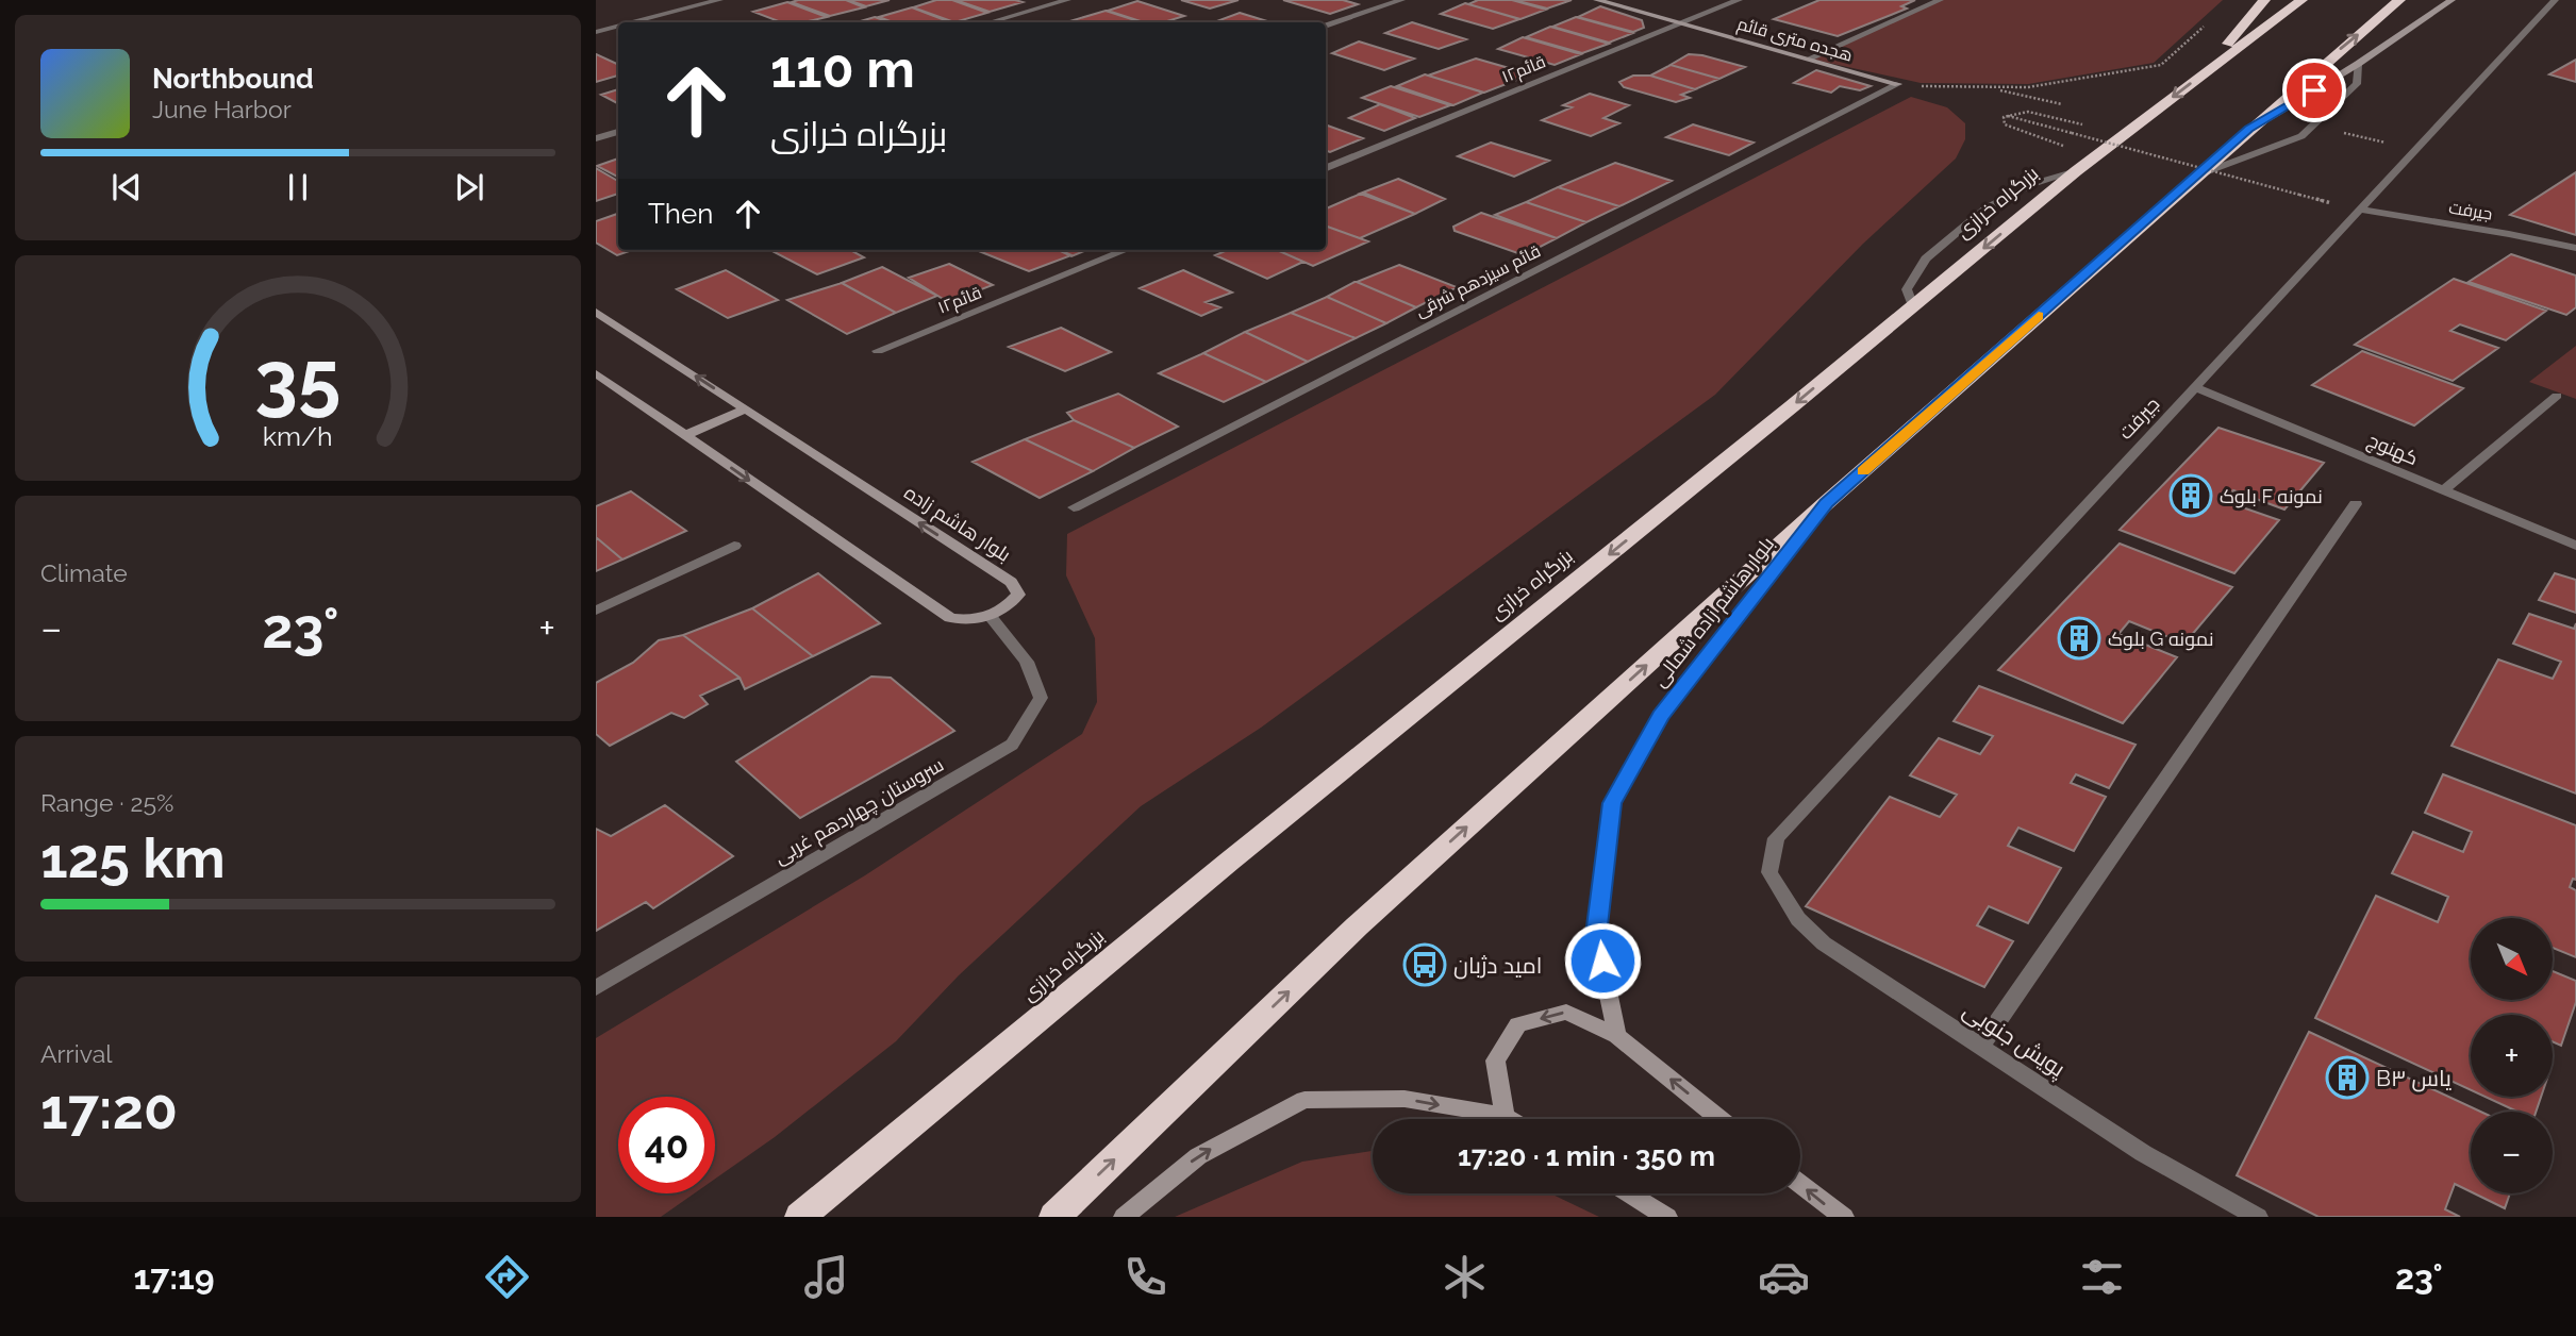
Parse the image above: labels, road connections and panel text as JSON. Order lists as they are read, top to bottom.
{
  "streets": {
    "highway": ["بزرگراه خرازی"],
    "street": [
      "هجده متری قائم",
      "قائم۱۲",
      "جیرفت",
      "قائم سیزدهم شرقی",
      "جيرفت",
      "كهنوج",
      "بلوار هاشم زاده",
      "بلوار هاشم زاده شمالی",
      "سروستان چهاردهم غربی",
      "پویش جنوبی"
    ]
  },
  "crossings": [
    ["هجده متری قائم", "قائم۱۲"],
    ["هجده متری قائم", "قائم سیزدهم شرقی"],
    ["جیرفت", "جيرفت"],
    ["جيرفت", "كهنوج"],
    ["جيرفت", "پویش جنوبی"],
    ["بلوار هاشم زاده", "سروستان چهاردهم غربی"]
  ],
  "places": {
    "building": ["بلوک F نمونه", "بلوک G نمونه", "B۳ یاس"],
    "bus stop": ["امید دژبان"]
  },
  "north": "bottom right",
  "page": {
    "turn": ["110 m", "بزرگراه خرازی"],
    "song": ["Northbound", "June Harbor"],
    "then": "Then",
    "tile": [
      "Climate",
      ["Range · 25%", "125 km"],
      ["Arrival", "17:20"]
    ],
    "heat": ["−", "23°", "+"],
    "map_buttons": ["+", "−"],
    "limit": "40",
    "trip": "17:20 · 1 min · 350 m",
    "tabs": ["17:19", "23°"],
    "gauge": ["35", "km/h"]
  }
}
